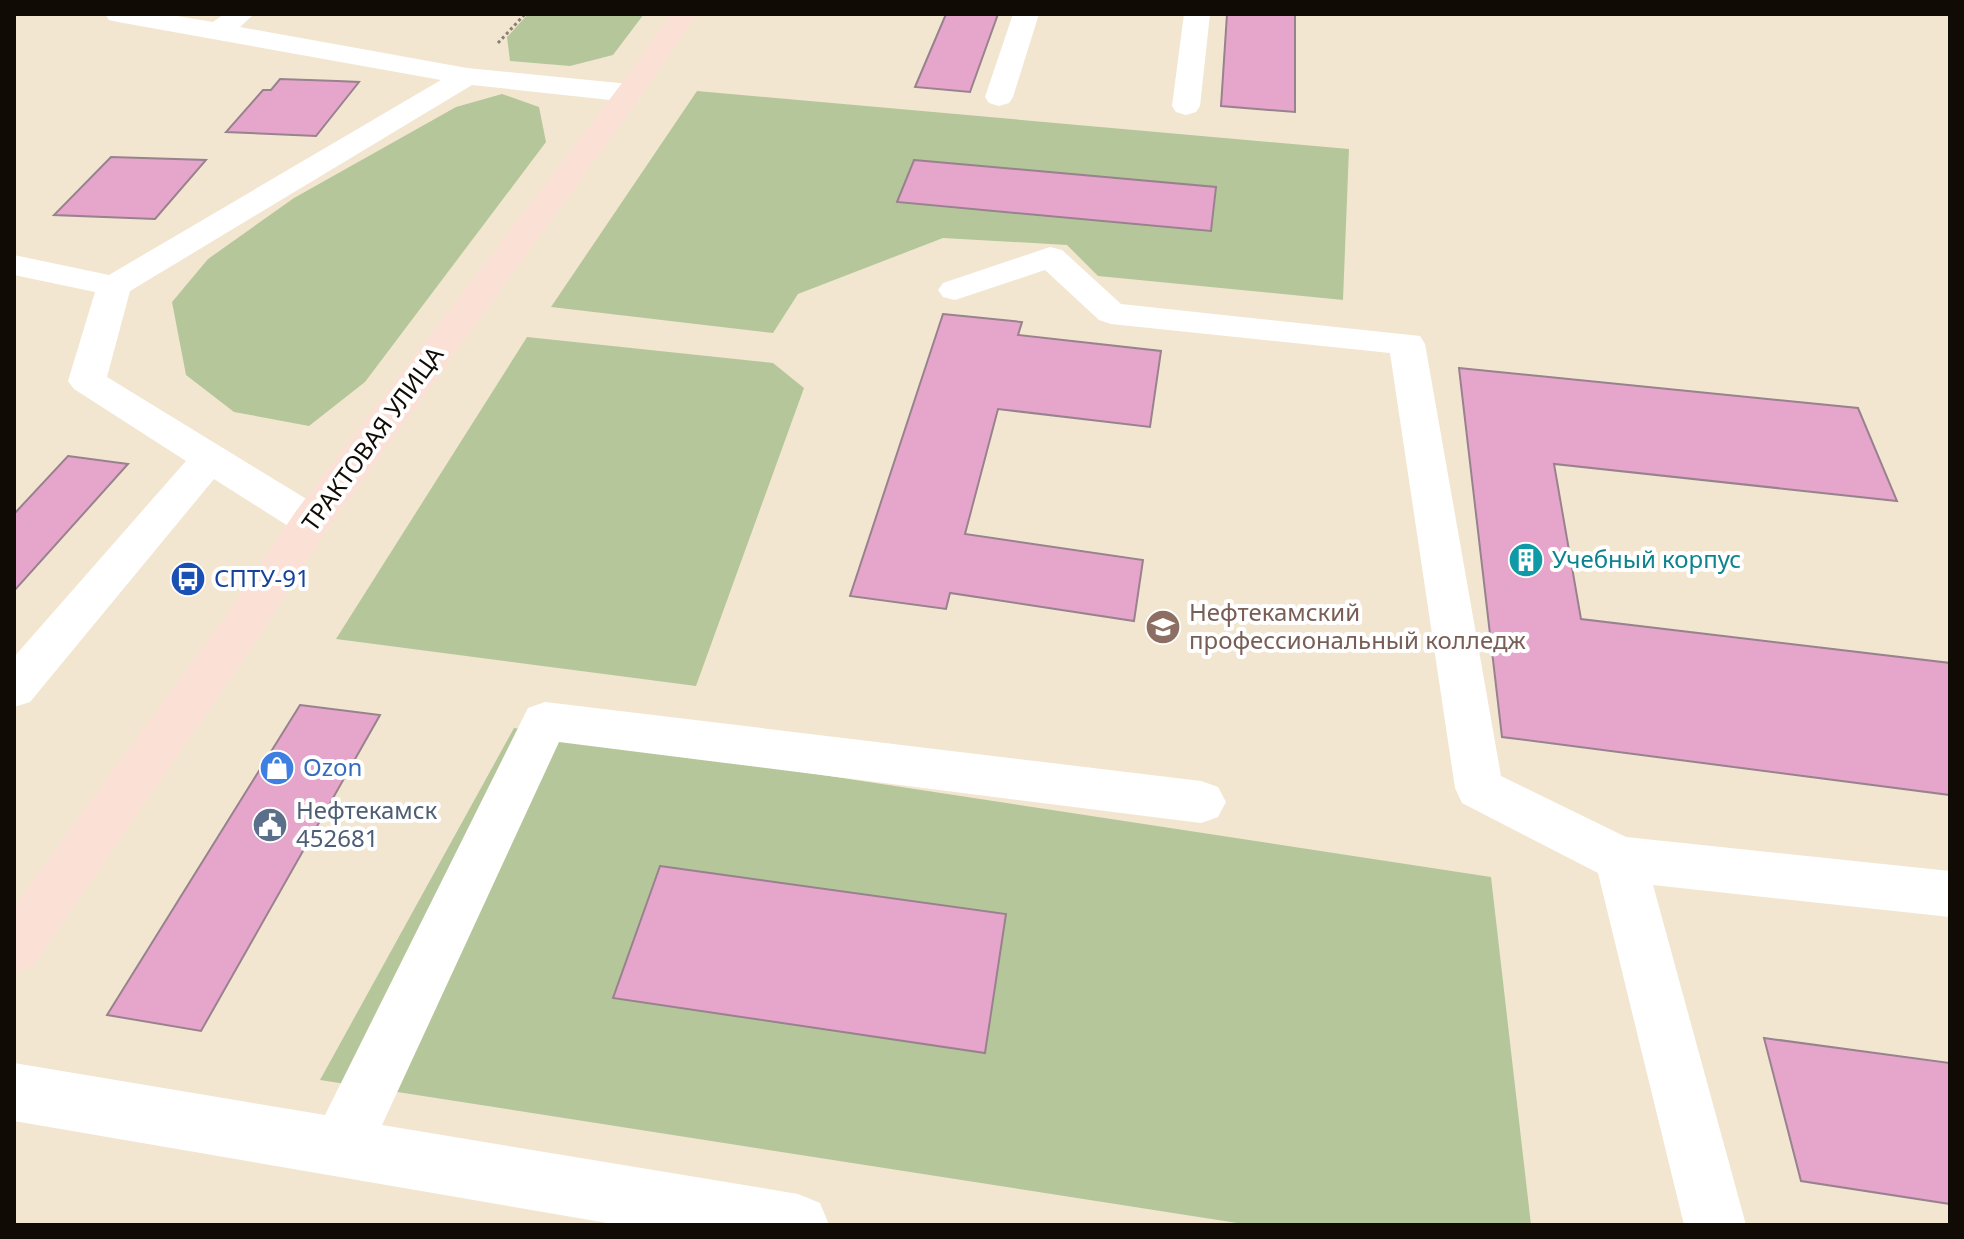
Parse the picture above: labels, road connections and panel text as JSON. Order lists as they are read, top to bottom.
{
  "streets": {
    "main road": ["ТРАКТОВАЯ УЛИЦА"]
  },
  "places": {
    "building": ["Учебный корпус"],
    "bus stop": ["СПТУ-91"],
    "school or university": ["Нефтекамский профессиональный колледж"],
    "shop": ["Ozon"],
    "public building": ["Нефтекамск 452681"]
  }
}
